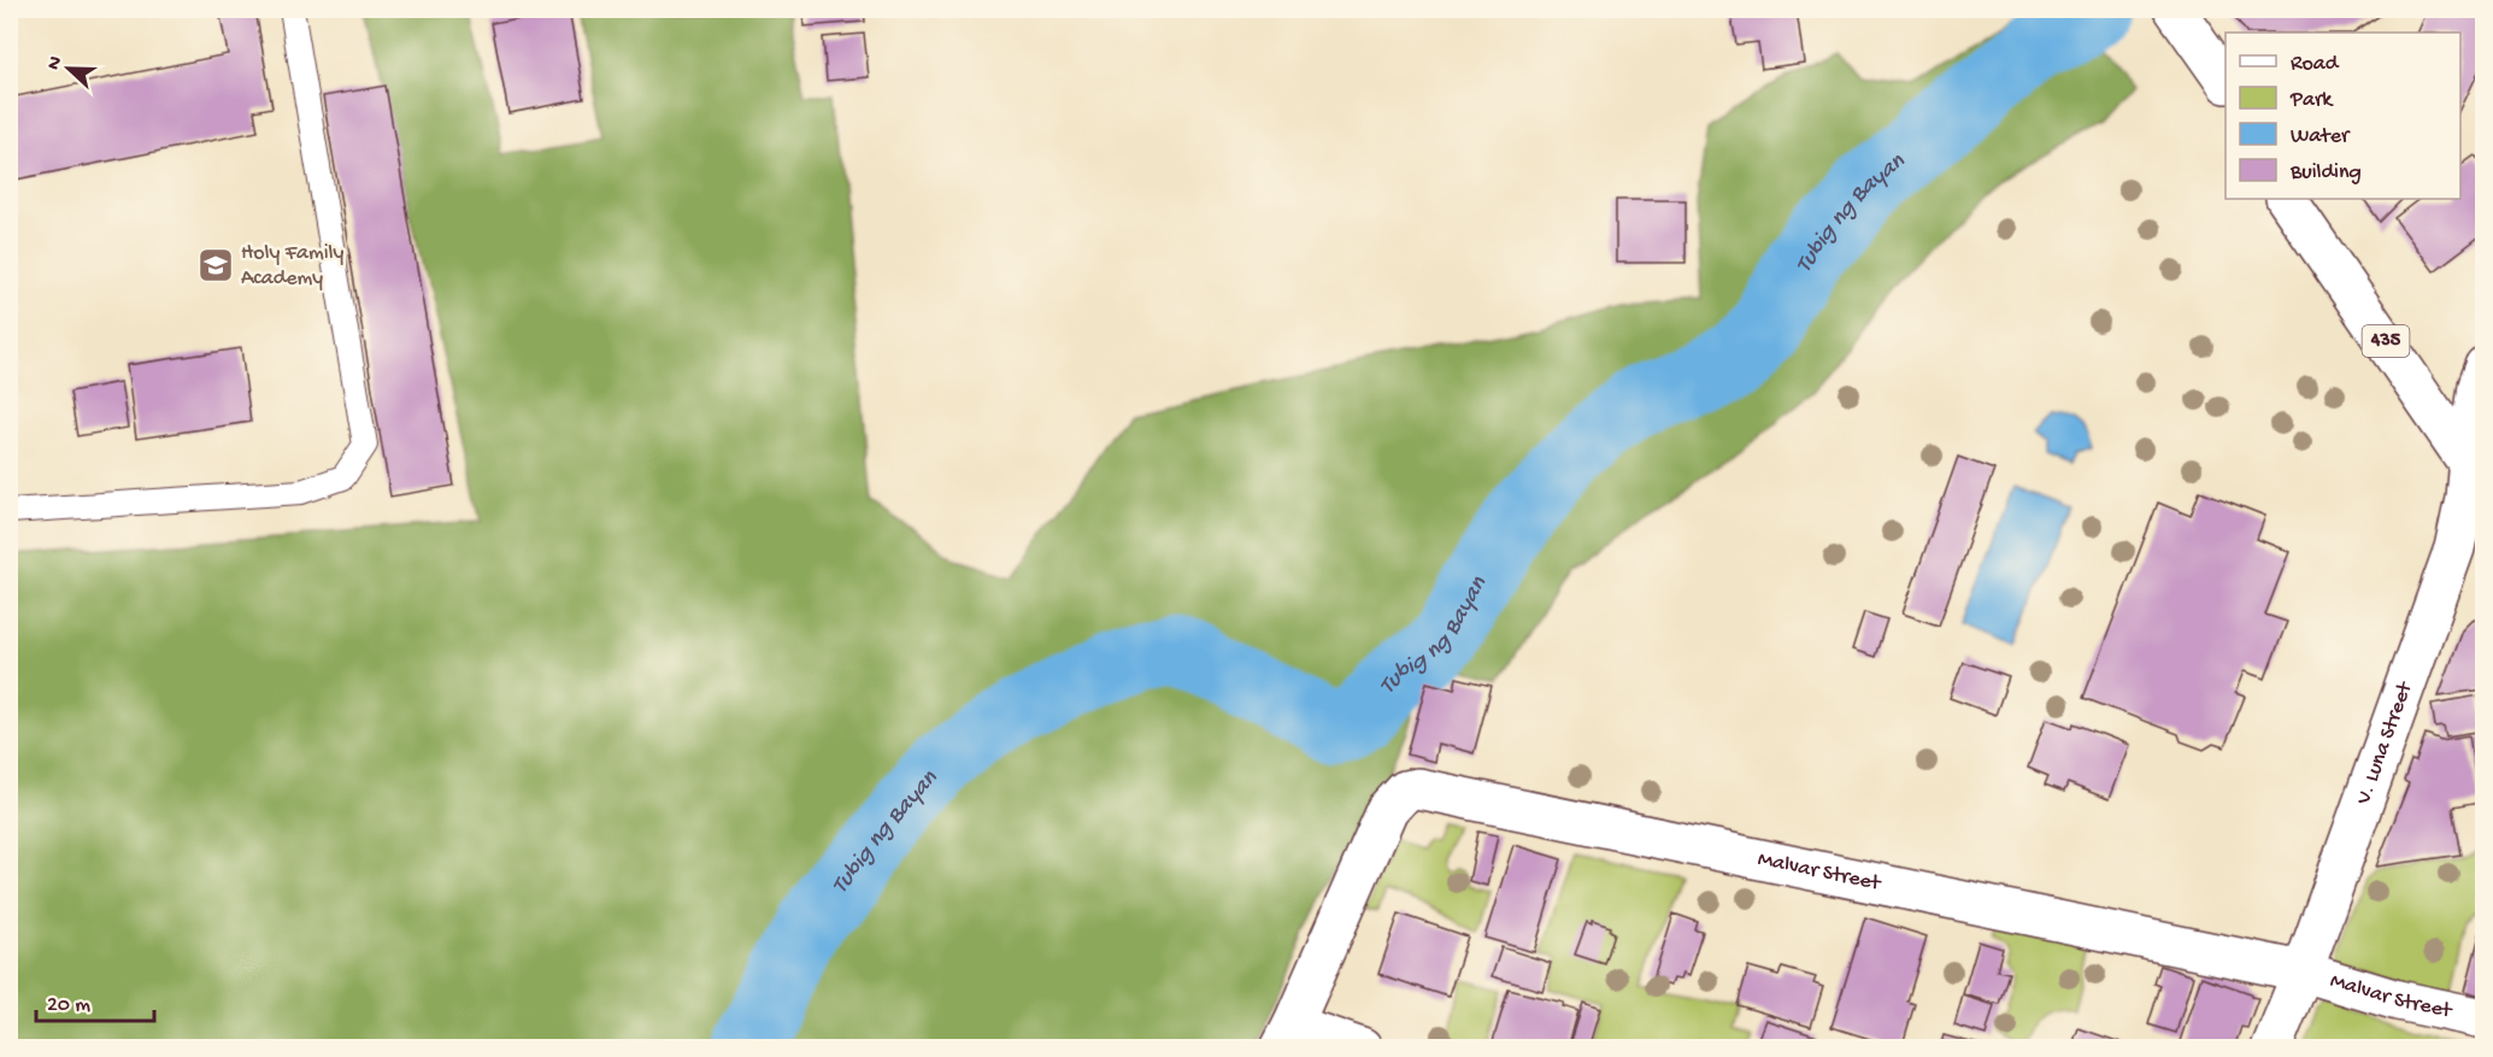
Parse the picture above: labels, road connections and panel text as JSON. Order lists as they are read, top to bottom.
{
  "streets": {
    "street": ["435", "V. Luna Street", "Malvar Street"]
  },
  "crossings": [
    ["435", "V. Luna Street"],
    ["V. Luna Street", "Malvar Street"]
  ],
  "water": ["Tubig ng Bayan"],
  "places": {
    "school or university": ["Holy Family Academy"]
  },
  "legend": [
    "Road",
    "Park",
    "Water",
    "Building"
  ],
  "scale_bar": "20 m",
  "north": "left"
}
